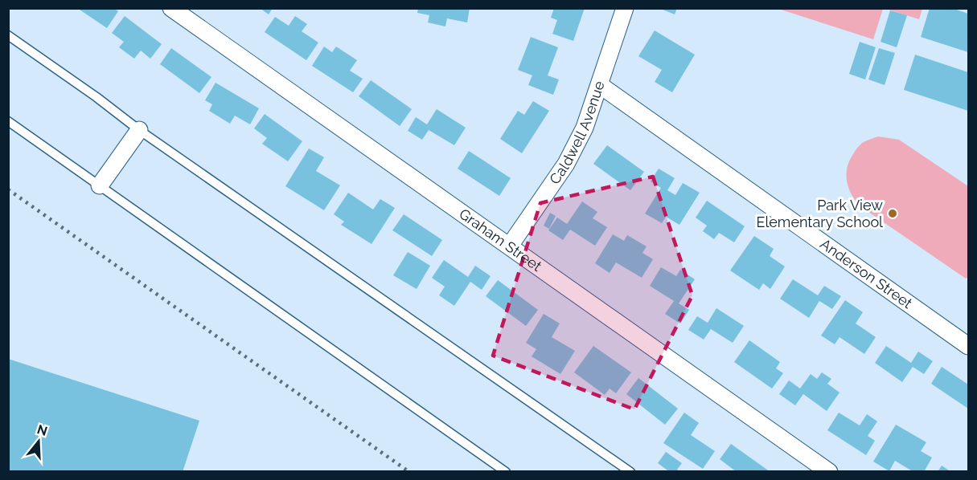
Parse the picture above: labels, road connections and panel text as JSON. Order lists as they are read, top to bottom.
{
  "streets": {
    "street": ["Caldwell Avenue", "Graham Street", "Anderson Street"]
  },
  "crossings": [
    ["Caldwell Avenue", "Graham Street"],
    ["Caldwell Avenue", "Anderson Street"]
  ],
  "places": ["Park View Elementary School"],
  "north": "top"
}
